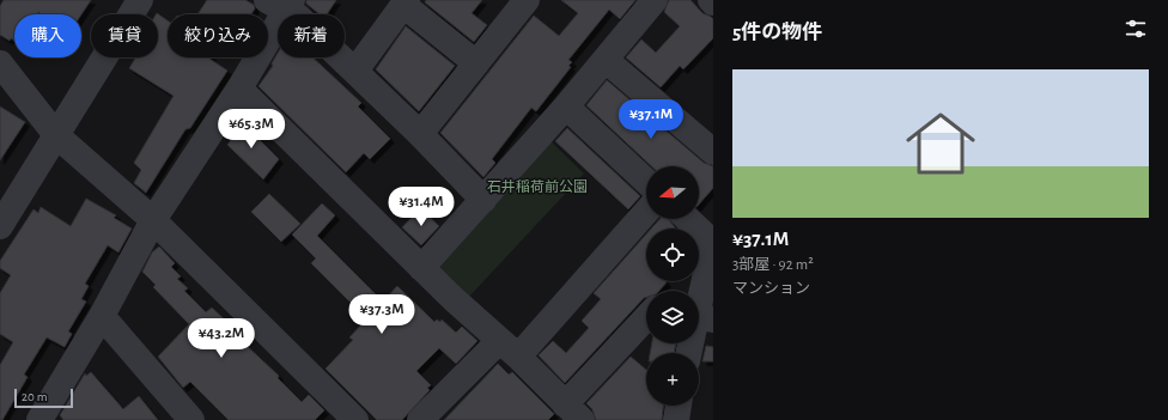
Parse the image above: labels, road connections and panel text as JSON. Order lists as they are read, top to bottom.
{
  "parks": ["石井稲荷前公園"],
  "scale_bar": "20 m",
  "north": "left",
  "page": {
    "heading": "5件の物件",
    "chip": [
      "購入",
      "賃貸",
      "絞り込み",
      "新着"
    ],
    "list": [
      {
        "name": "¥37.1M",
        "note": "3部屋 · 92 m² · マンション"
      }
    ],
    "price": [
      "¥37.1M",
      "¥65.3M",
      "¥31.4M",
      "¥37.3M",
      "¥43.2M"
    ],
    "map_buttons": "+",
    "scale": "20 m"
  }
}
